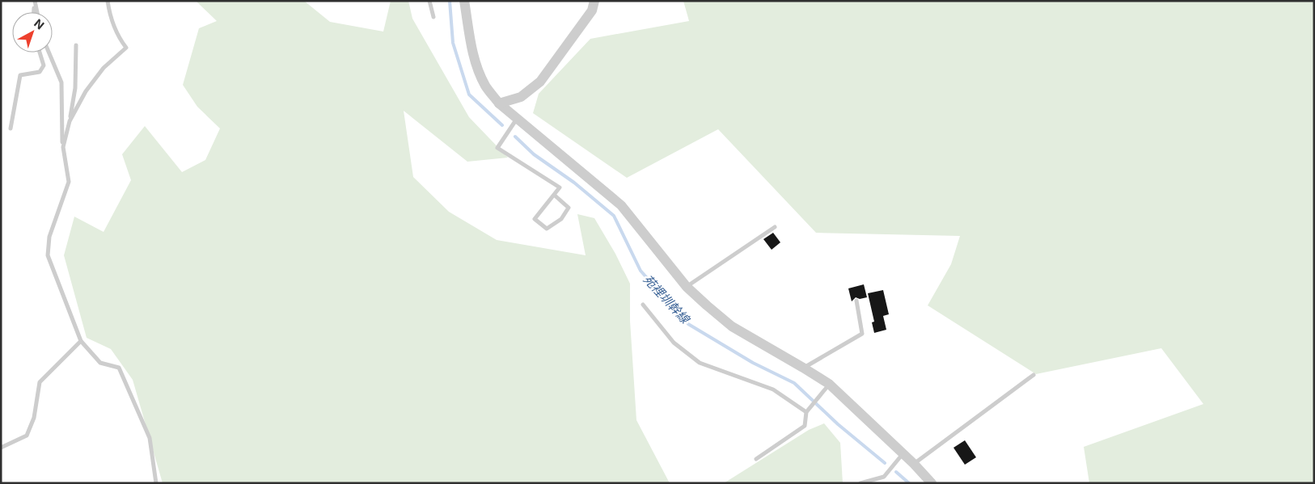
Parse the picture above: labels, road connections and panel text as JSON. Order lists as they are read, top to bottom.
{
  "water": ["苑裡圳幹線"],
  "north": "top right"
}
